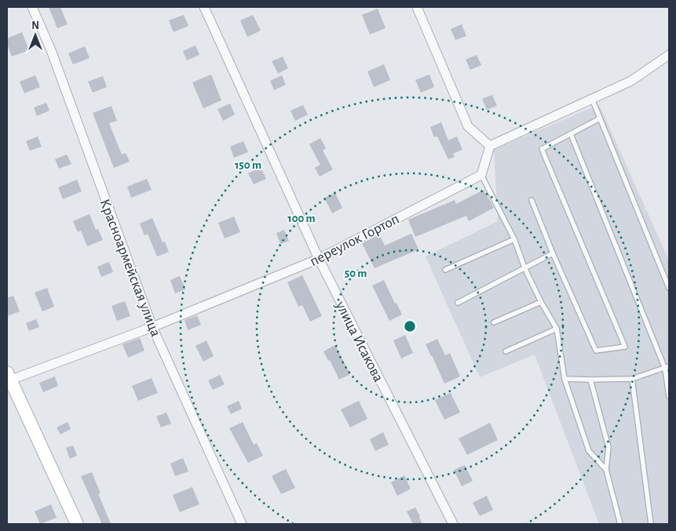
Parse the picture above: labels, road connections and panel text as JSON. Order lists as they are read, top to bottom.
{
  "streets": {
    "street": ["переулок Гортоп", "Красноармейская улица", "улица Исакова"]
  },
  "crossings": [
    ["переулок Гортоп", "Красноармейская улица"],
    ["переулок Гортоп", "улица Исакова"]
  ],
  "north": "top",
  "rings": ["150 m", "100 m", "50 m"]
}
